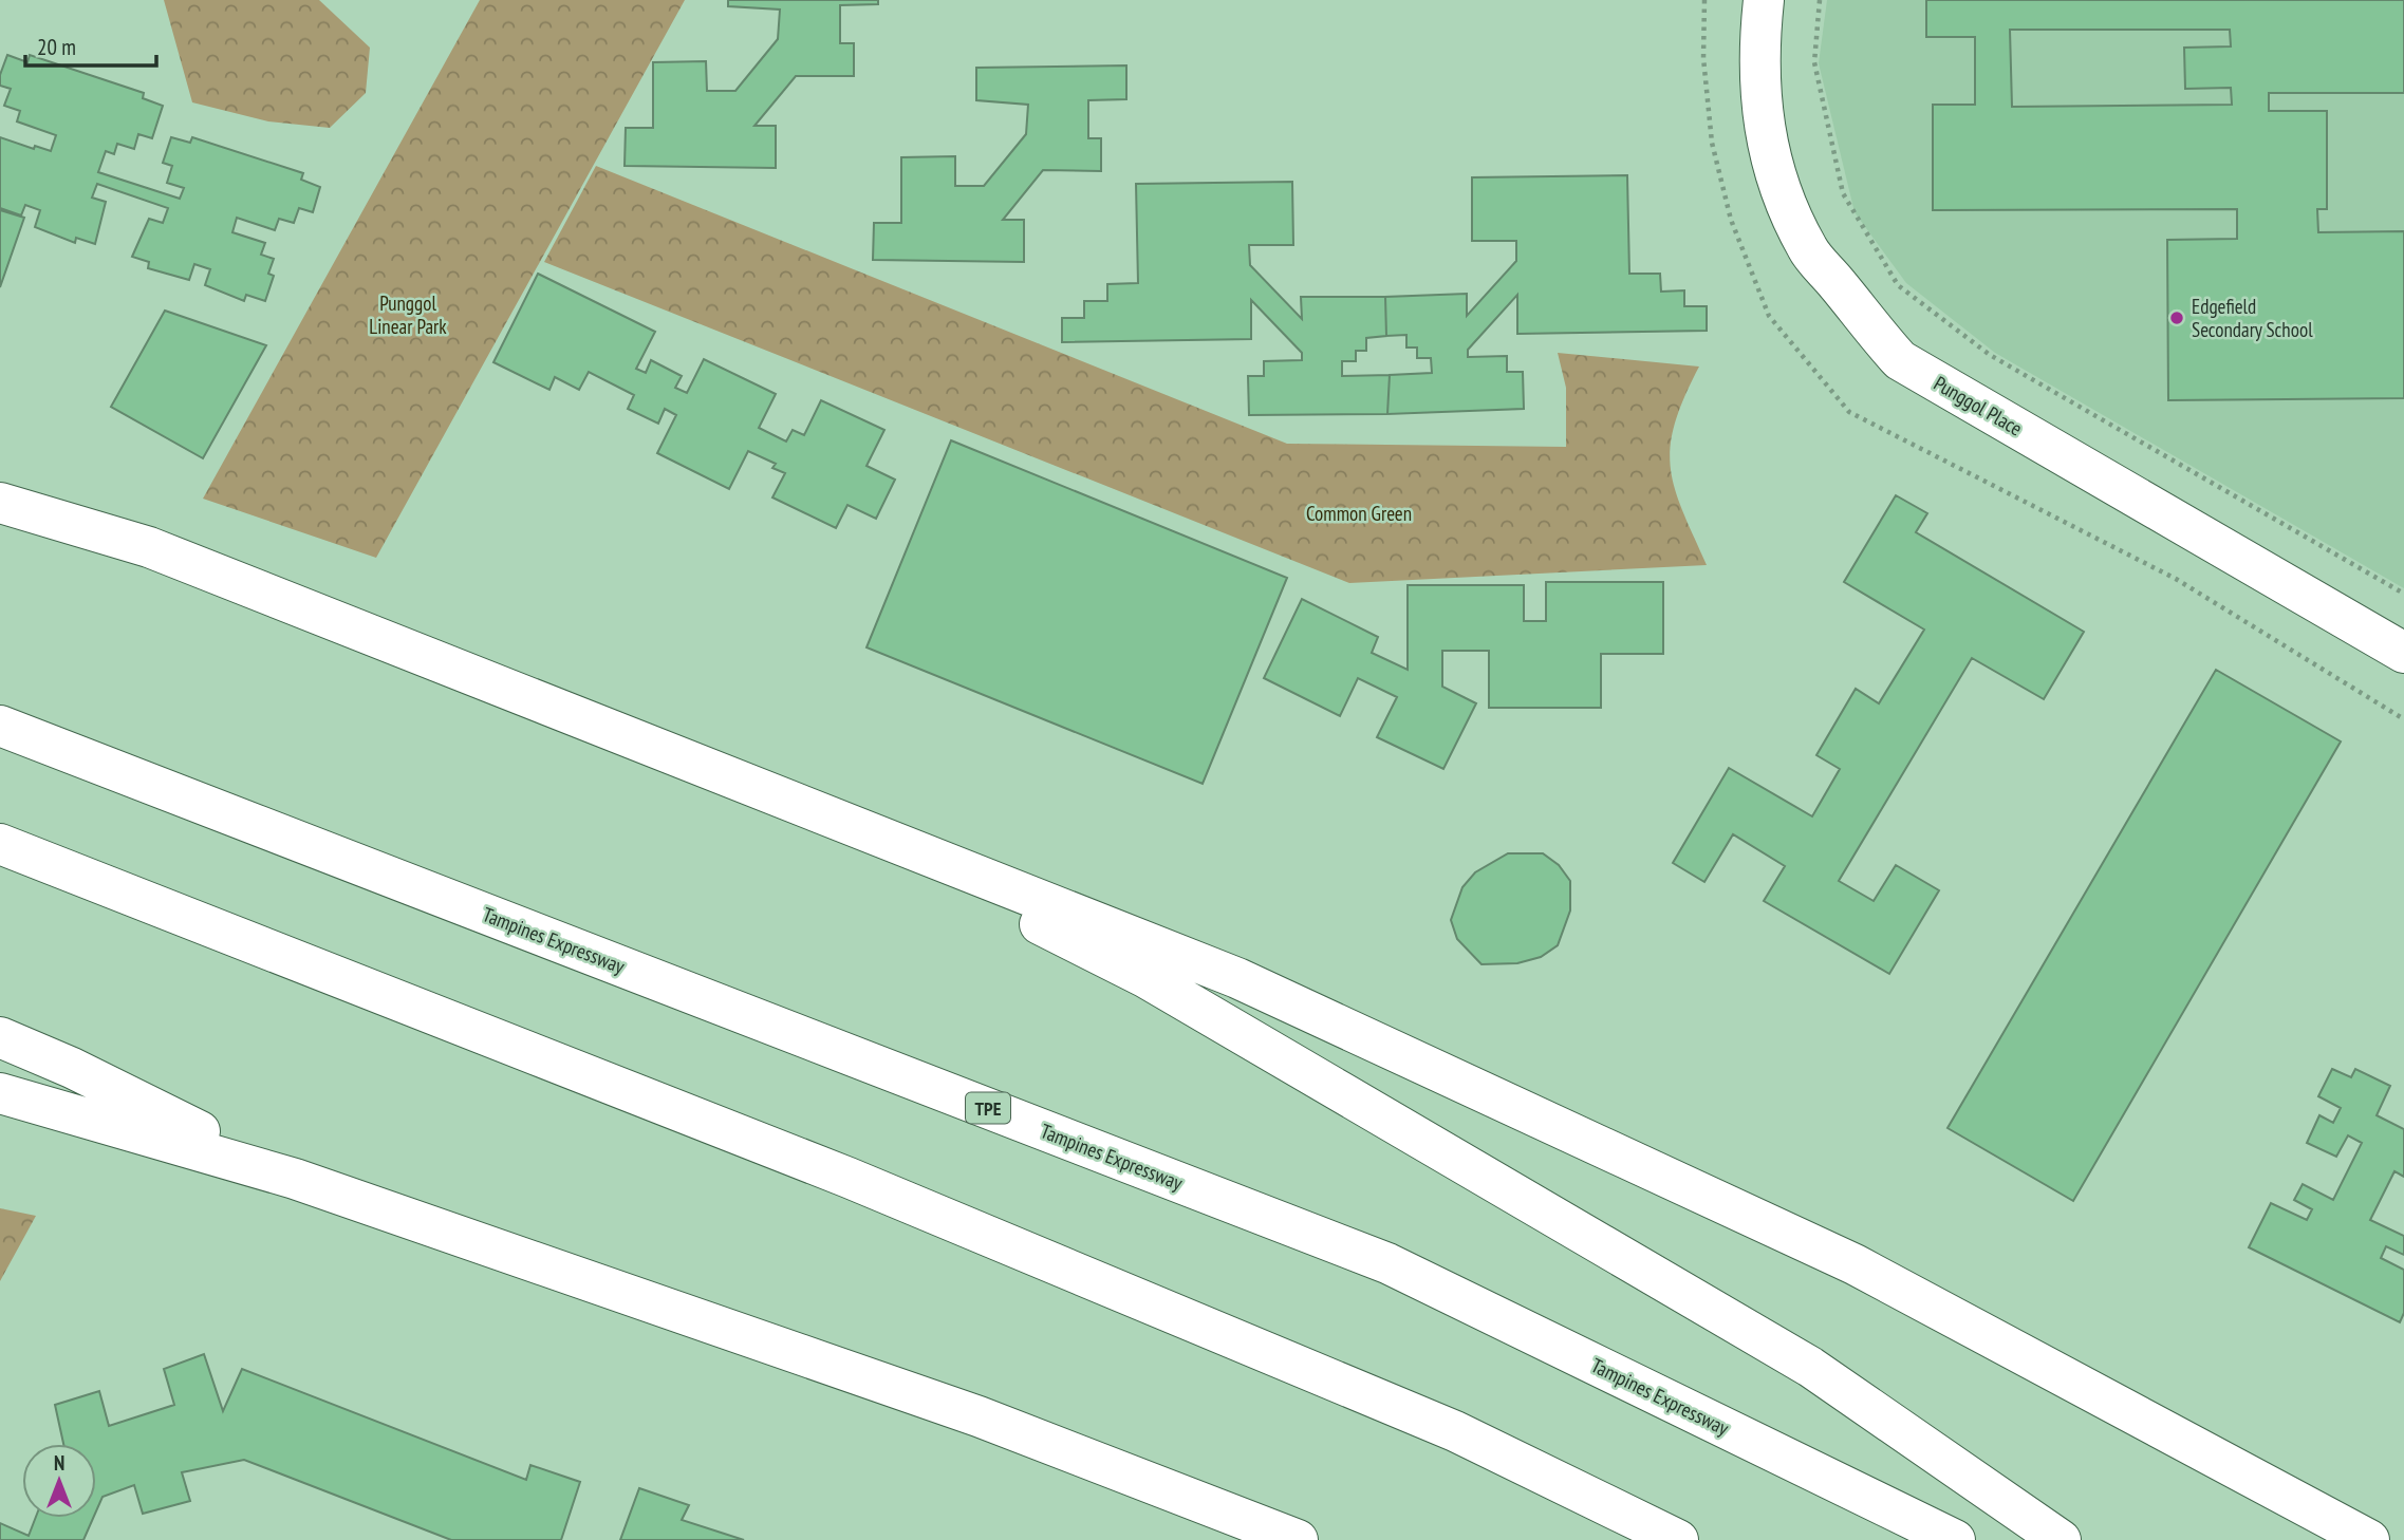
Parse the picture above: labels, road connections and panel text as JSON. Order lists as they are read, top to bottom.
{
  "streets": {
    "main road": ["Punggol Place", "Tampines Expressway", "TPE"]
  },
  "parks": ["Punggol Linear Park", "Common Green"],
  "places": ["Edgefield Secondary School"],
  "scale_bar": "20 m",
  "north": "top"
}
